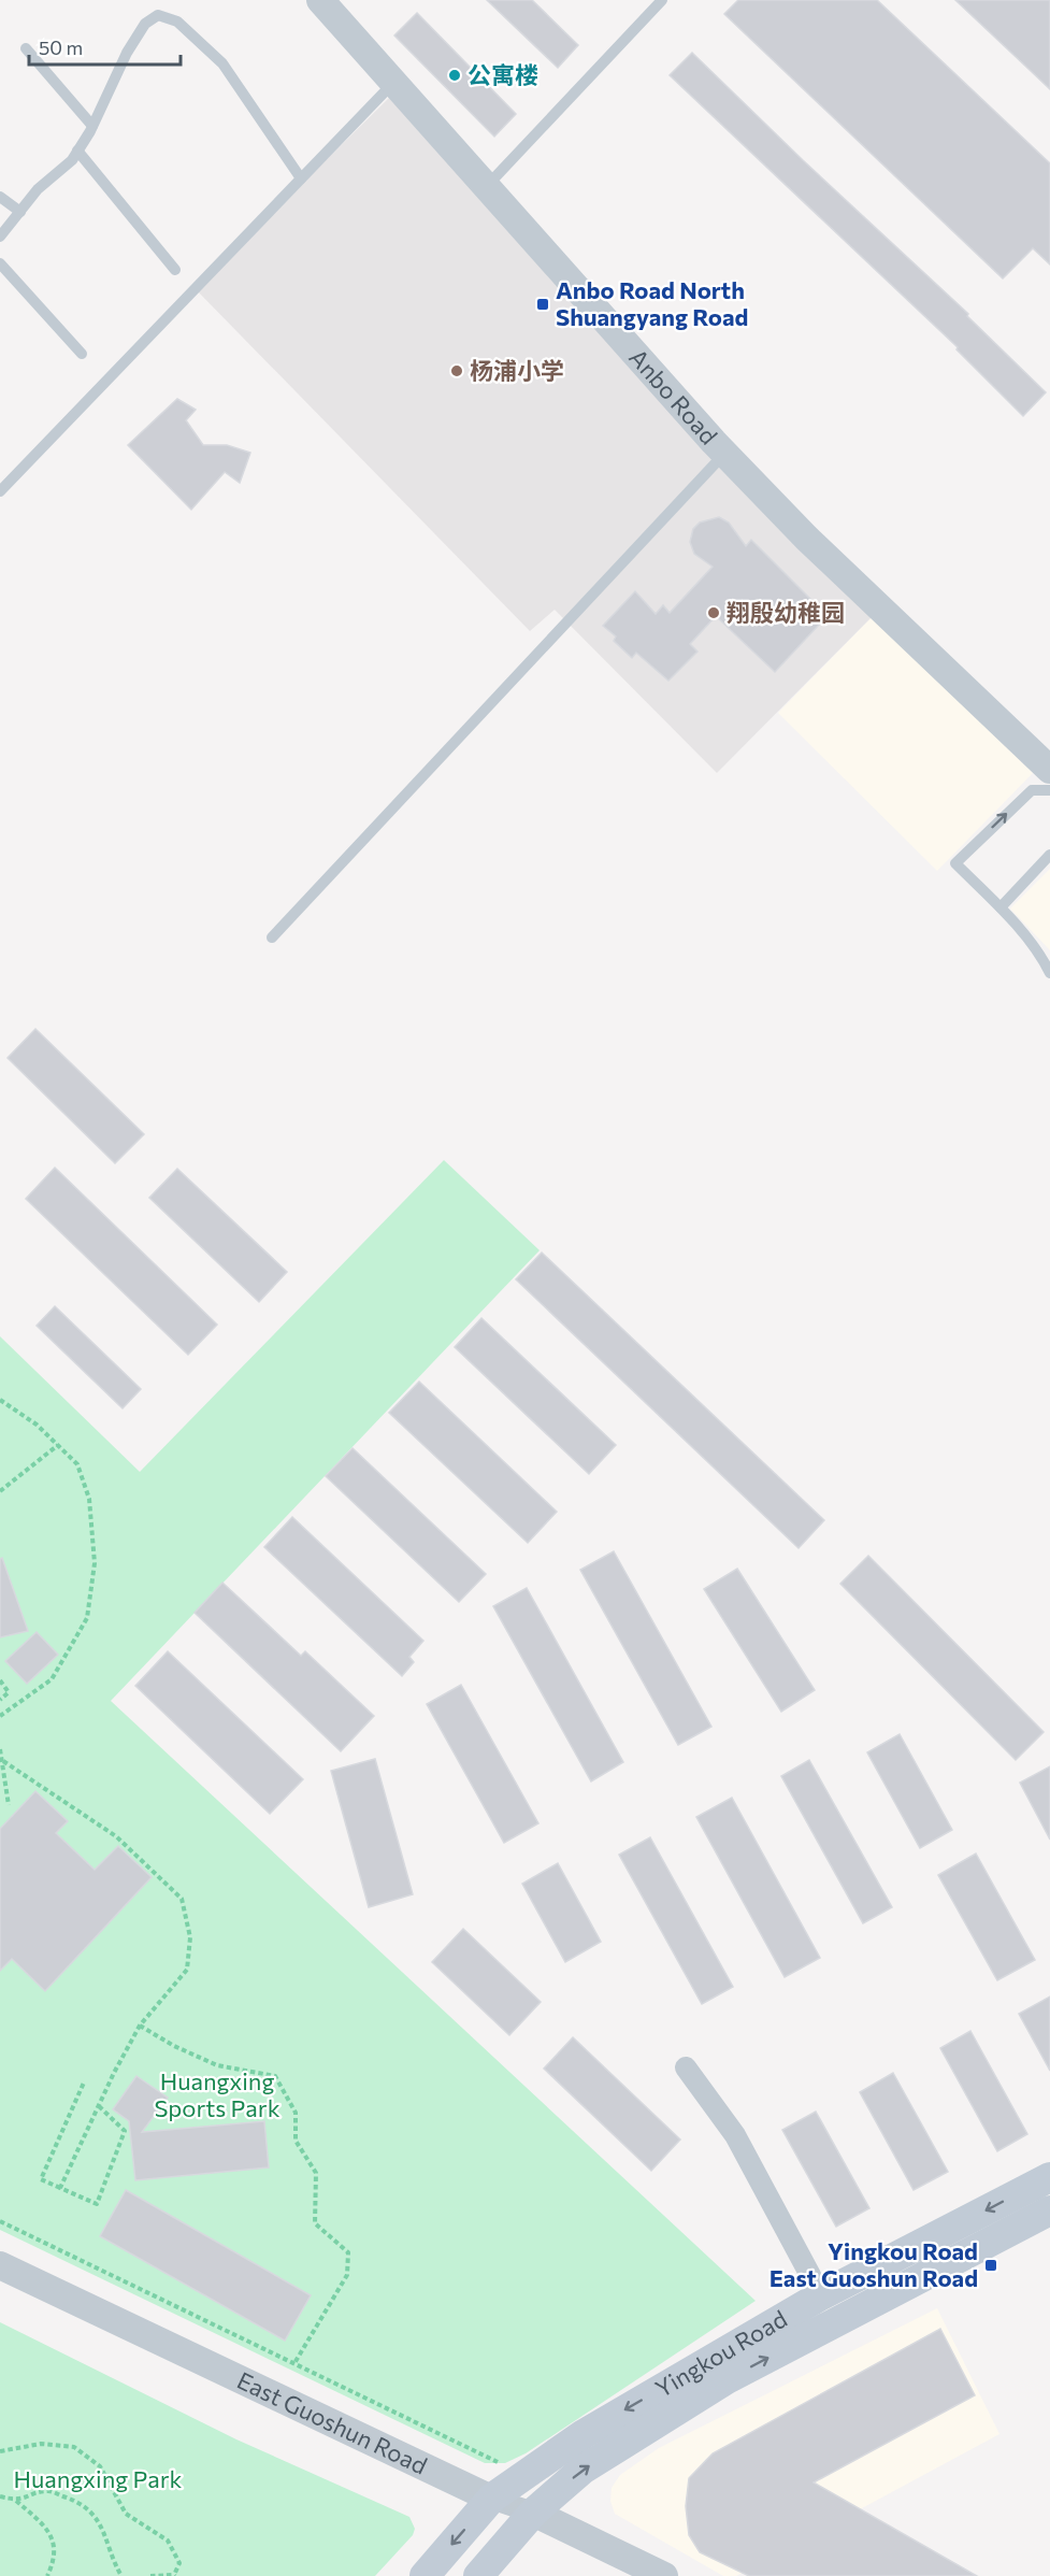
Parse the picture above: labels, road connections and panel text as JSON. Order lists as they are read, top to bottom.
{
  "streets": {
    "main road": ["Yingkou Road"],
    "street": ["Anbo Road", "East Guoshun Road"]
  },
  "crossings": [
    ["Yingkou Road", "East Guoshun Road"]
  ],
  "parks": ["Huangxing Sports Park", "Huangxing Park"],
  "places": {
    "other": ["公寓楼", "杨浦小学", "翔殷幼稚园"],
    "transit": ["Anbo Road North Shuangyang Road", "Yingkou Road East Guoshun Road"]
  },
  "scale_bar": "50 m"
}
